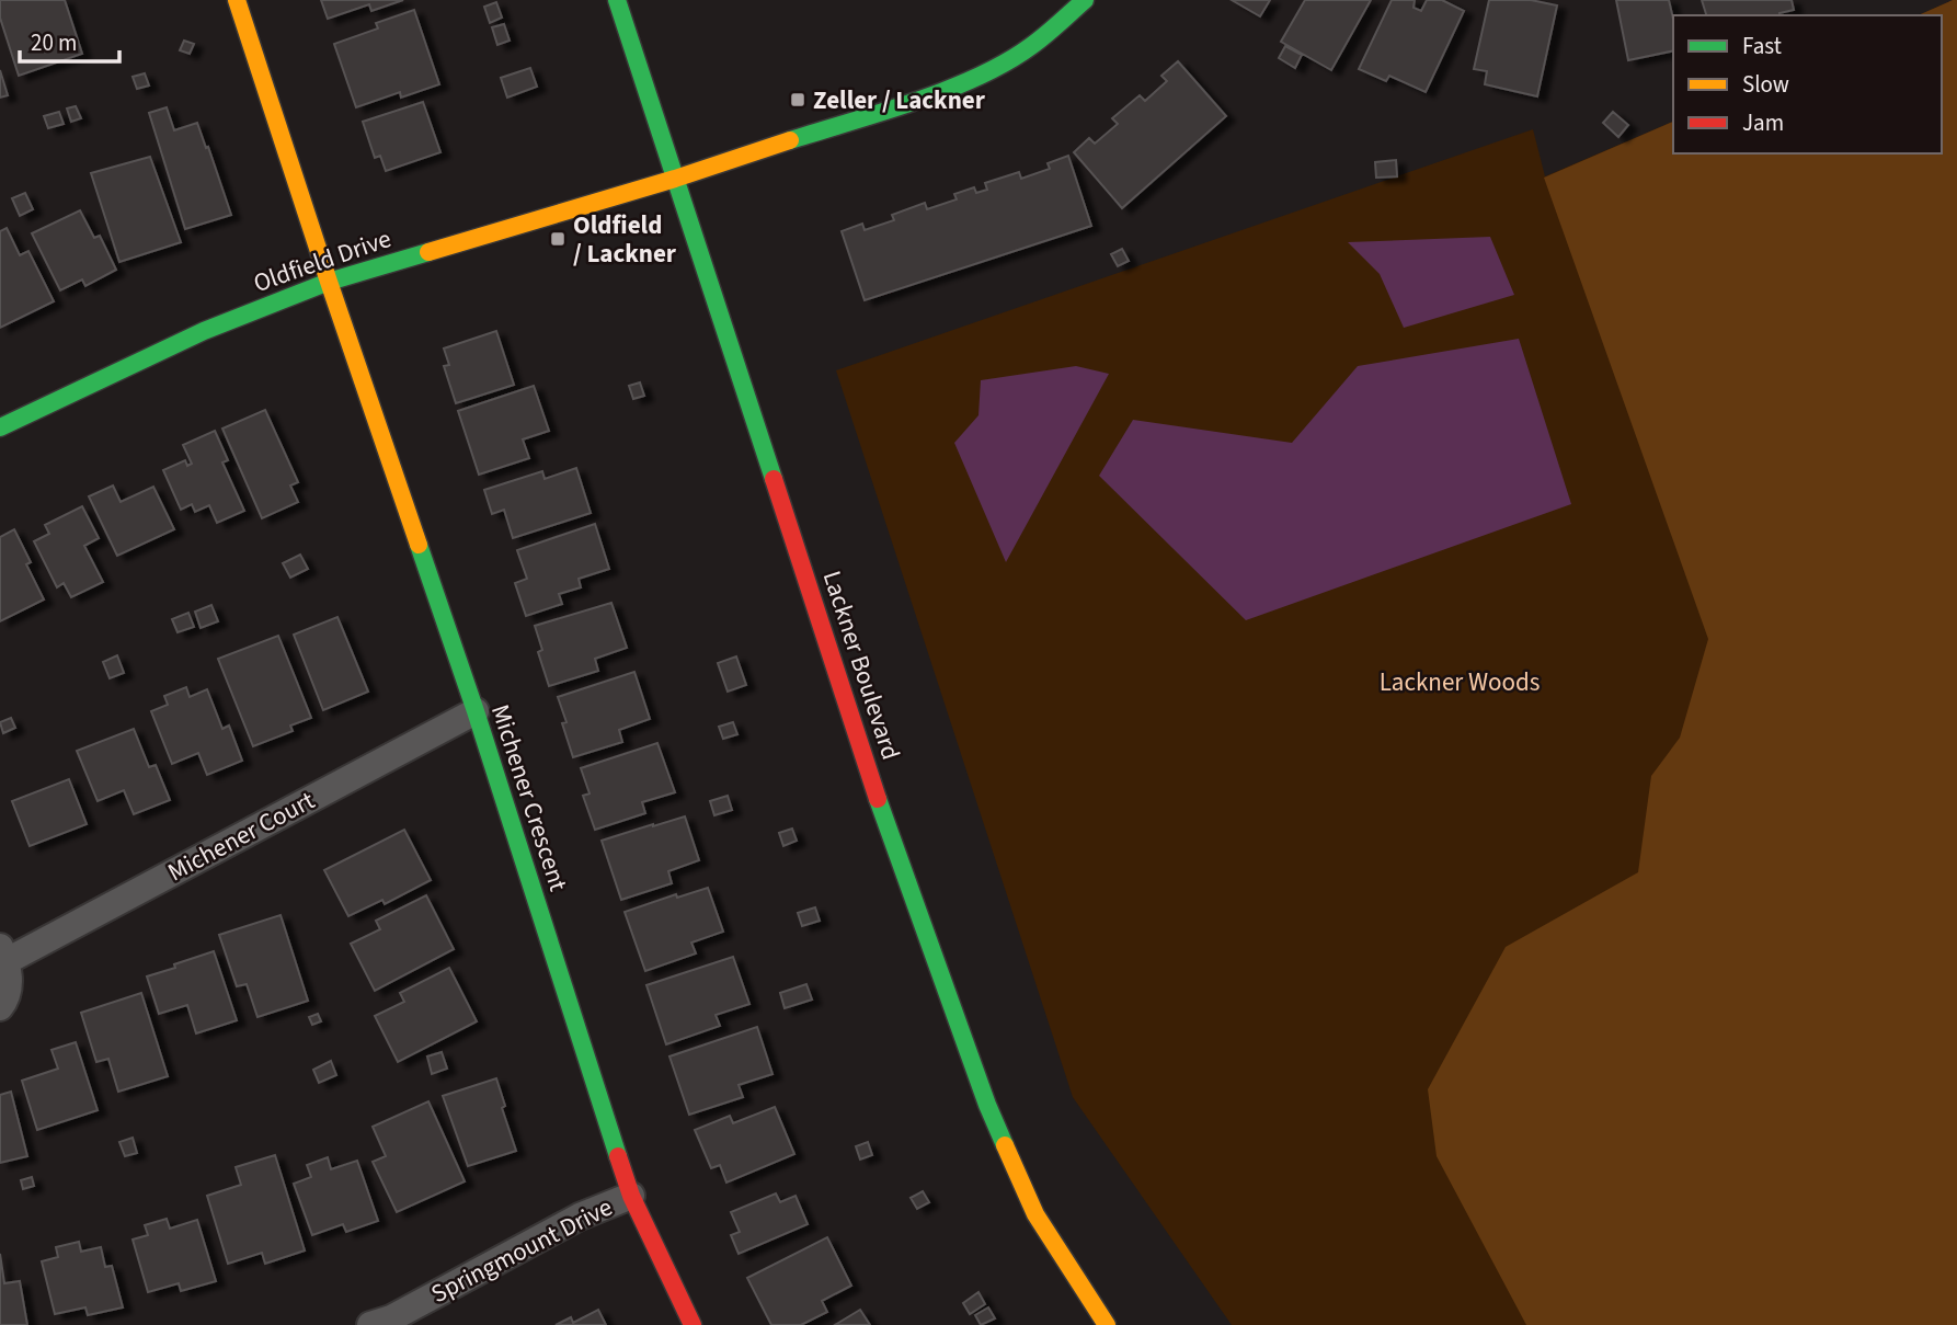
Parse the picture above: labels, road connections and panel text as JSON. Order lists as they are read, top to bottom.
{
  "streets": {
    "street": [
      "Oldfield Drive",
      "Lackner Boulevard",
      "Michener Crescent",
      "Michener Court",
      "Springmount Drive"
    ]
  },
  "crossings": [
    ["Oldfield Drive", "Lackner Boulevard"],
    ["Oldfield Drive", "Michener Crescent"],
    ["Michener Crescent", "Michener Court"],
    ["Michener Crescent", "Springmount Drive"]
  ],
  "parks": ["Lackner Woods"],
  "places": {
    "transit": ["Zeller / Lackner", "Oldfield / Lackner"]
  },
  "legend": ["Fast", "Slow", "Jam"],
  "scale_bar": "20 m"
}
